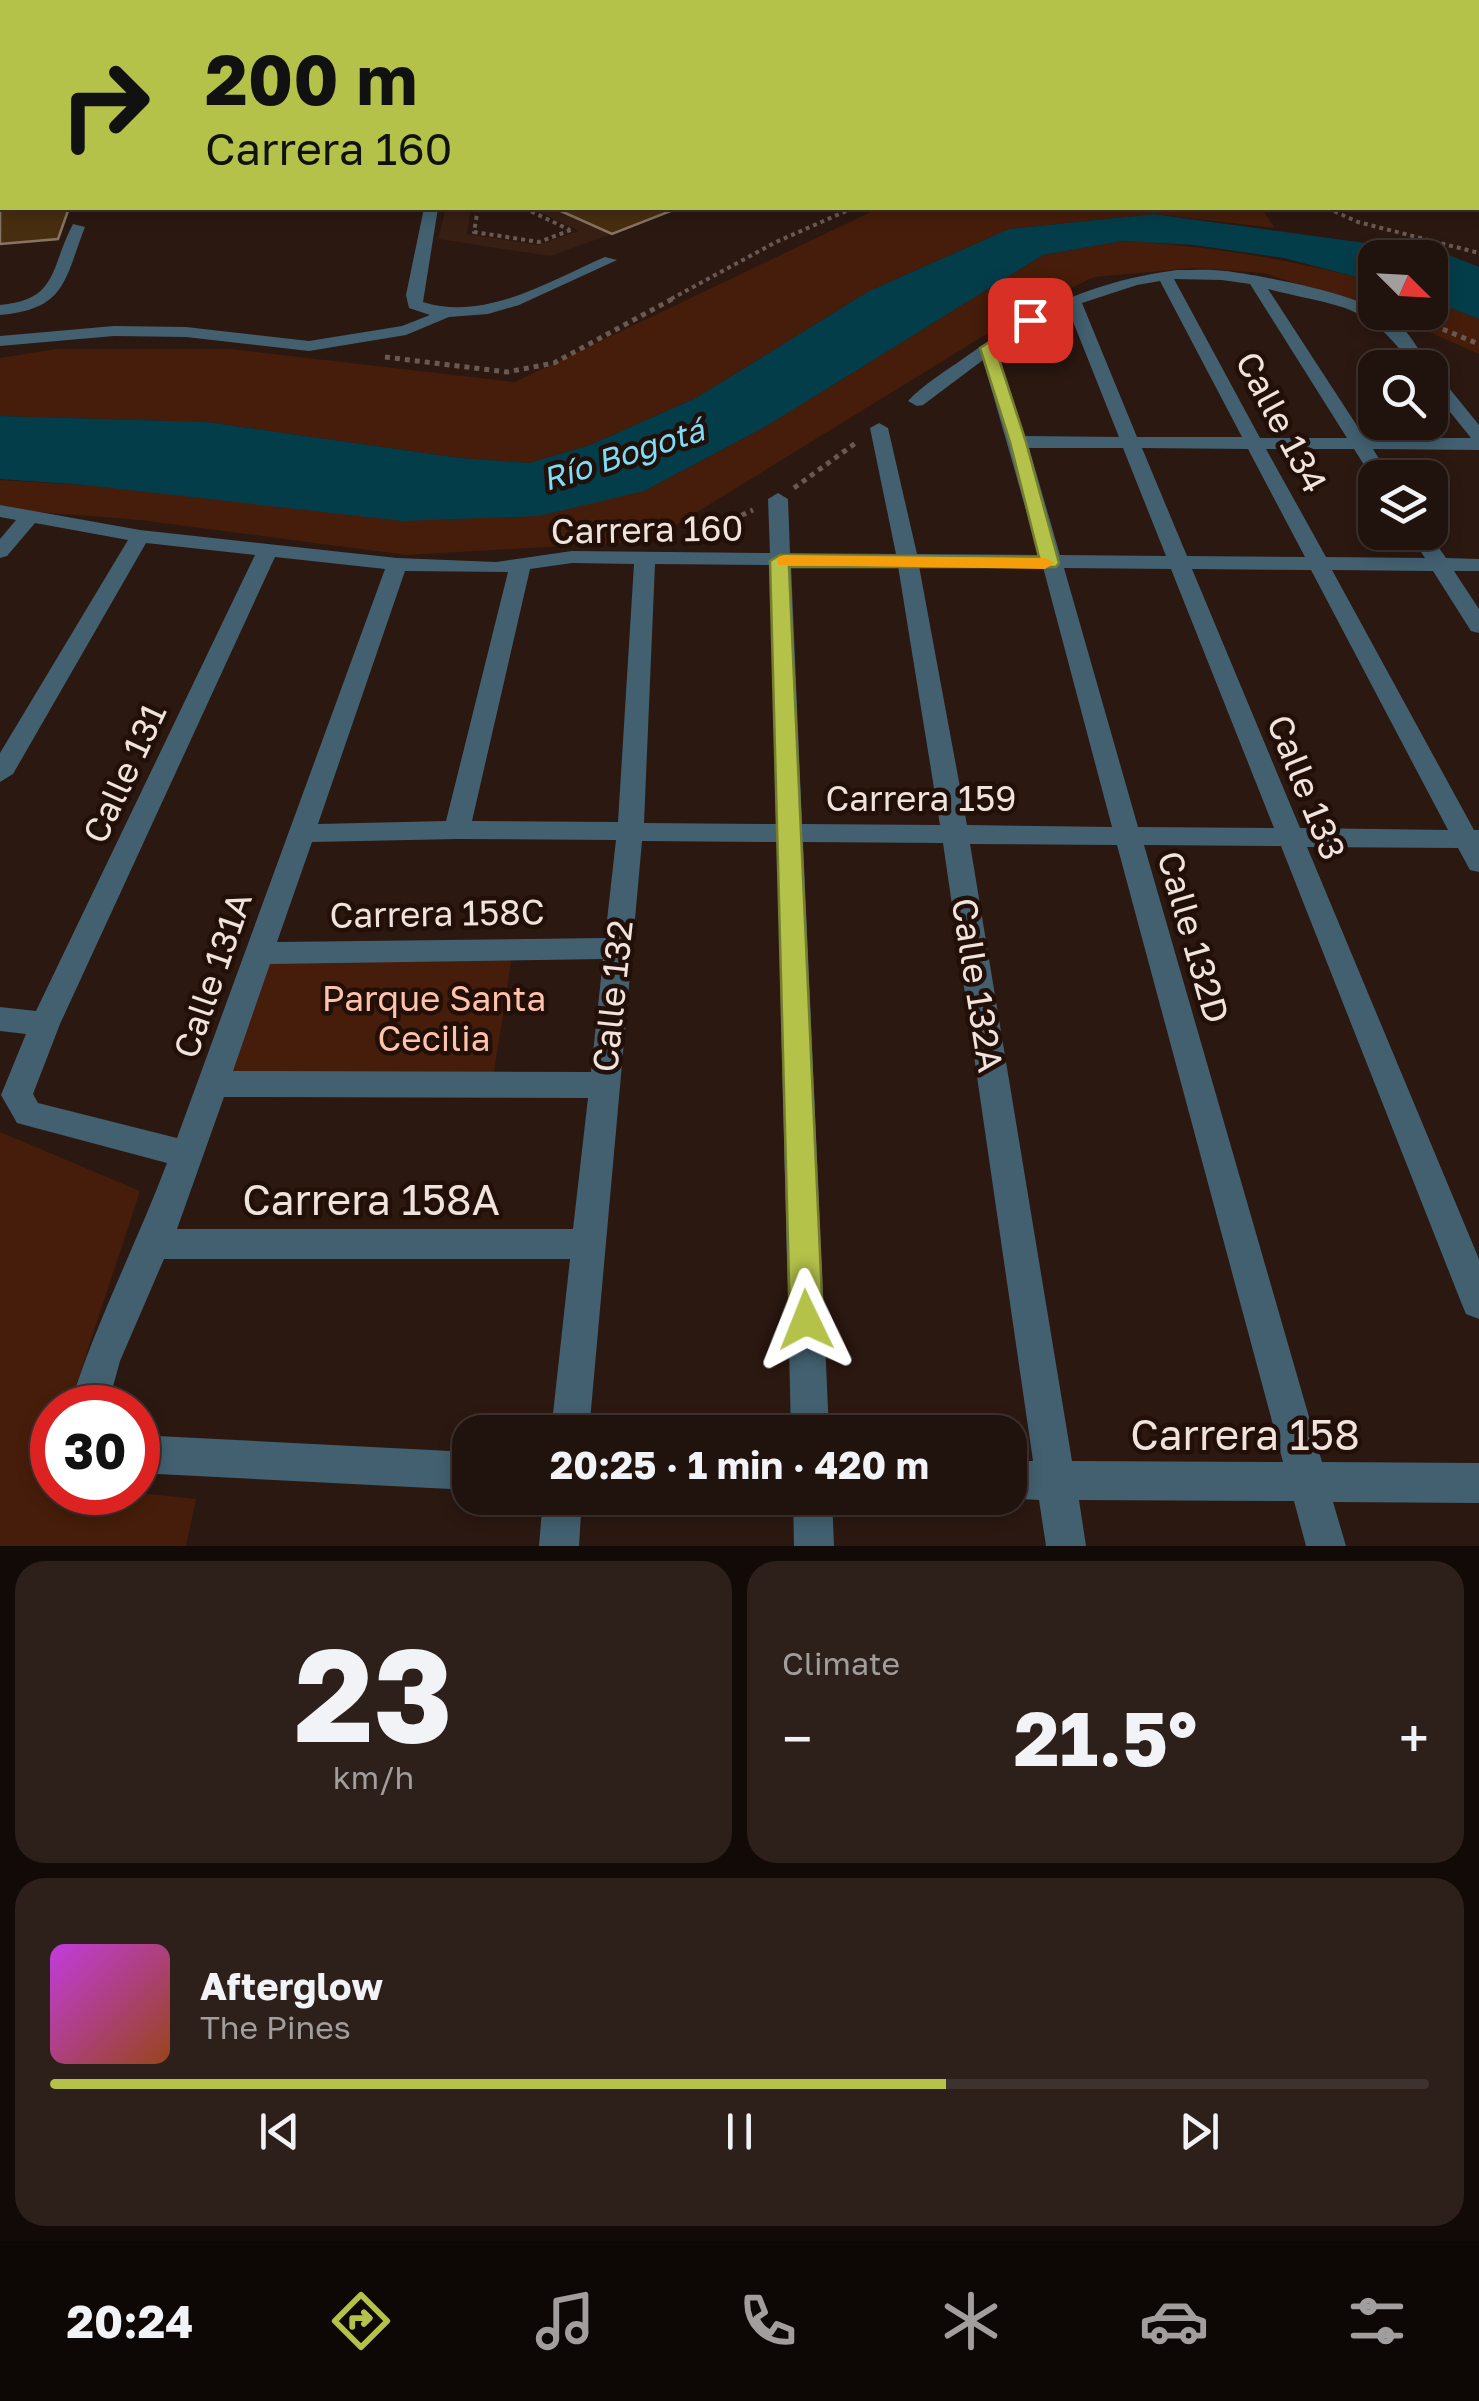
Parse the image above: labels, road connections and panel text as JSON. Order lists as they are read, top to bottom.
{
  "streets": {
    "street": [
      "Calle 134",
      "Carrera 160",
      "Calle 131",
      "Calle 133",
      "Carrera 159",
      "Carrera 158C",
      "Calle 132D",
      "Calle 131A",
      "Calle 132A",
      "Calle 132",
      "Carrera 158A",
      "Carrera 158"
    ]
  },
  "crossings": [
    ["Calle 134", "Carrera 160"],
    ["Calle 134", "Carrera 159"],
    ["Carrera 160", "Calle 131"],
    ["Carrera 160", "Calle 133"],
    ["Carrera 160", "Calle 132D"],
    ["Carrera 160", "Calle 131A"],
    ["Carrera 160", "Calle 132A"],
    ["Carrera 160", "Calle 132"],
    ["Calle 133", "Carrera 159"],
    ["Carrera 159", "Calle 132D"],
    ["Carrera 159", "Calle 131A"],
    ["Carrera 159", "Calle 132A"],
    ["Carrera 159", "Calle 132"],
    ["Carrera 158C", "Calle 131A"],
    ["Carrera 158C", "Calle 132"],
    ["Calle 132D", "Carrera 158"],
    ["Calle 131A", "Carrera 158A"],
    ["Calle 132A", "Carrera 158"],
    ["Calle 132", "Carrera 158A"]
  ],
  "water": ["Río Bogotá"],
  "parks": ["Parque Santa Cecilia"],
  "north": "bottom right",
  "page": {
    "turn": ["200 m", "Carrera 160"],
    "limit": "30",
    "trip": "20:25 · 1 min · 420 m",
    "tile": [
      ["23", "km/h"],
      "Climate"
    ],
    "heat": ["−", "21.5°", "+"],
    "song": ["Afterglow", "The Pines"],
    "tabs": "20:24"
  }
}
